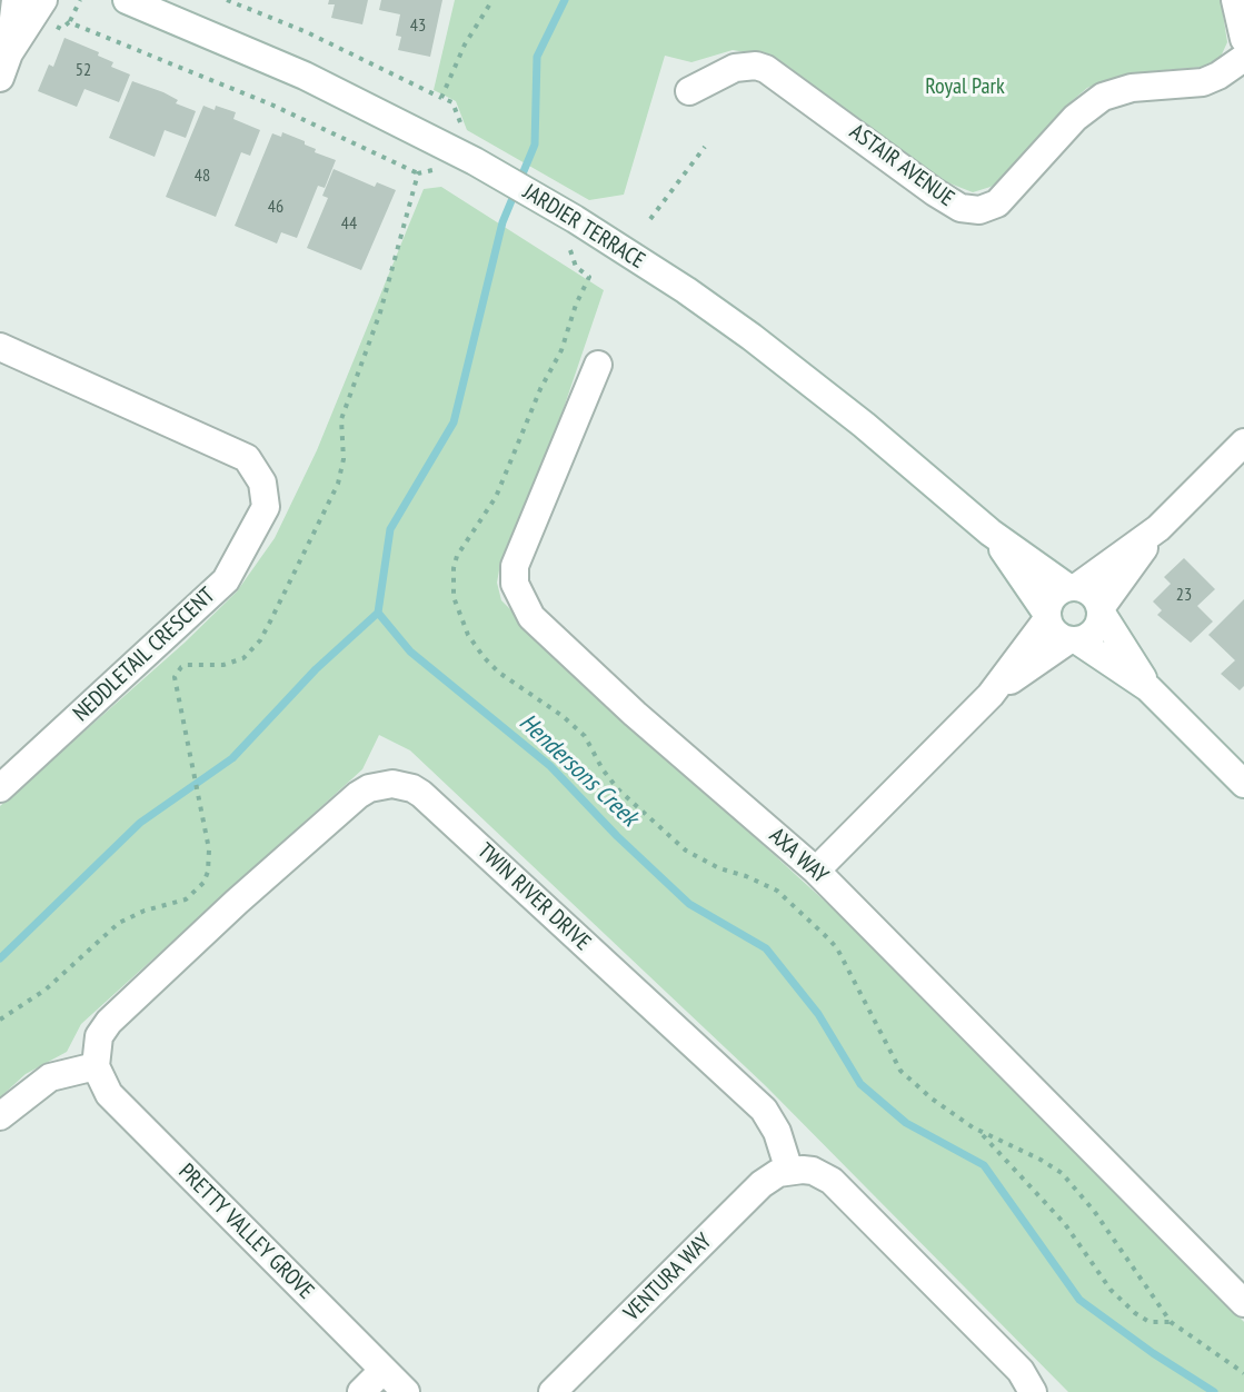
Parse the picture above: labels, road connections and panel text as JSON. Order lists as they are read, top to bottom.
{
  "streets": {
    "street": [
      "ASTAIR AVENUE",
      "JARDIER TERRACE",
      "NEDDLETAIL CRESCENT",
      "AXA WAY",
      "TWIN RIVER DRIVE",
      "PRETTY VALLEY GROVE",
      "VENTURA WAY"
    ]
  },
  "crossings": [
    ["TWIN RIVER DRIVE", "PRETTY VALLEY GROVE"],
    ["TWIN RIVER DRIVE", "VENTURA WAY"]
  ],
  "water": ["Hendersons Creek"],
  "parks": ["Royal Park"],
  "house_numbers": [
    "43",
    "52",
    "48",
    "46",
    "44",
    "23"
  ]
}
